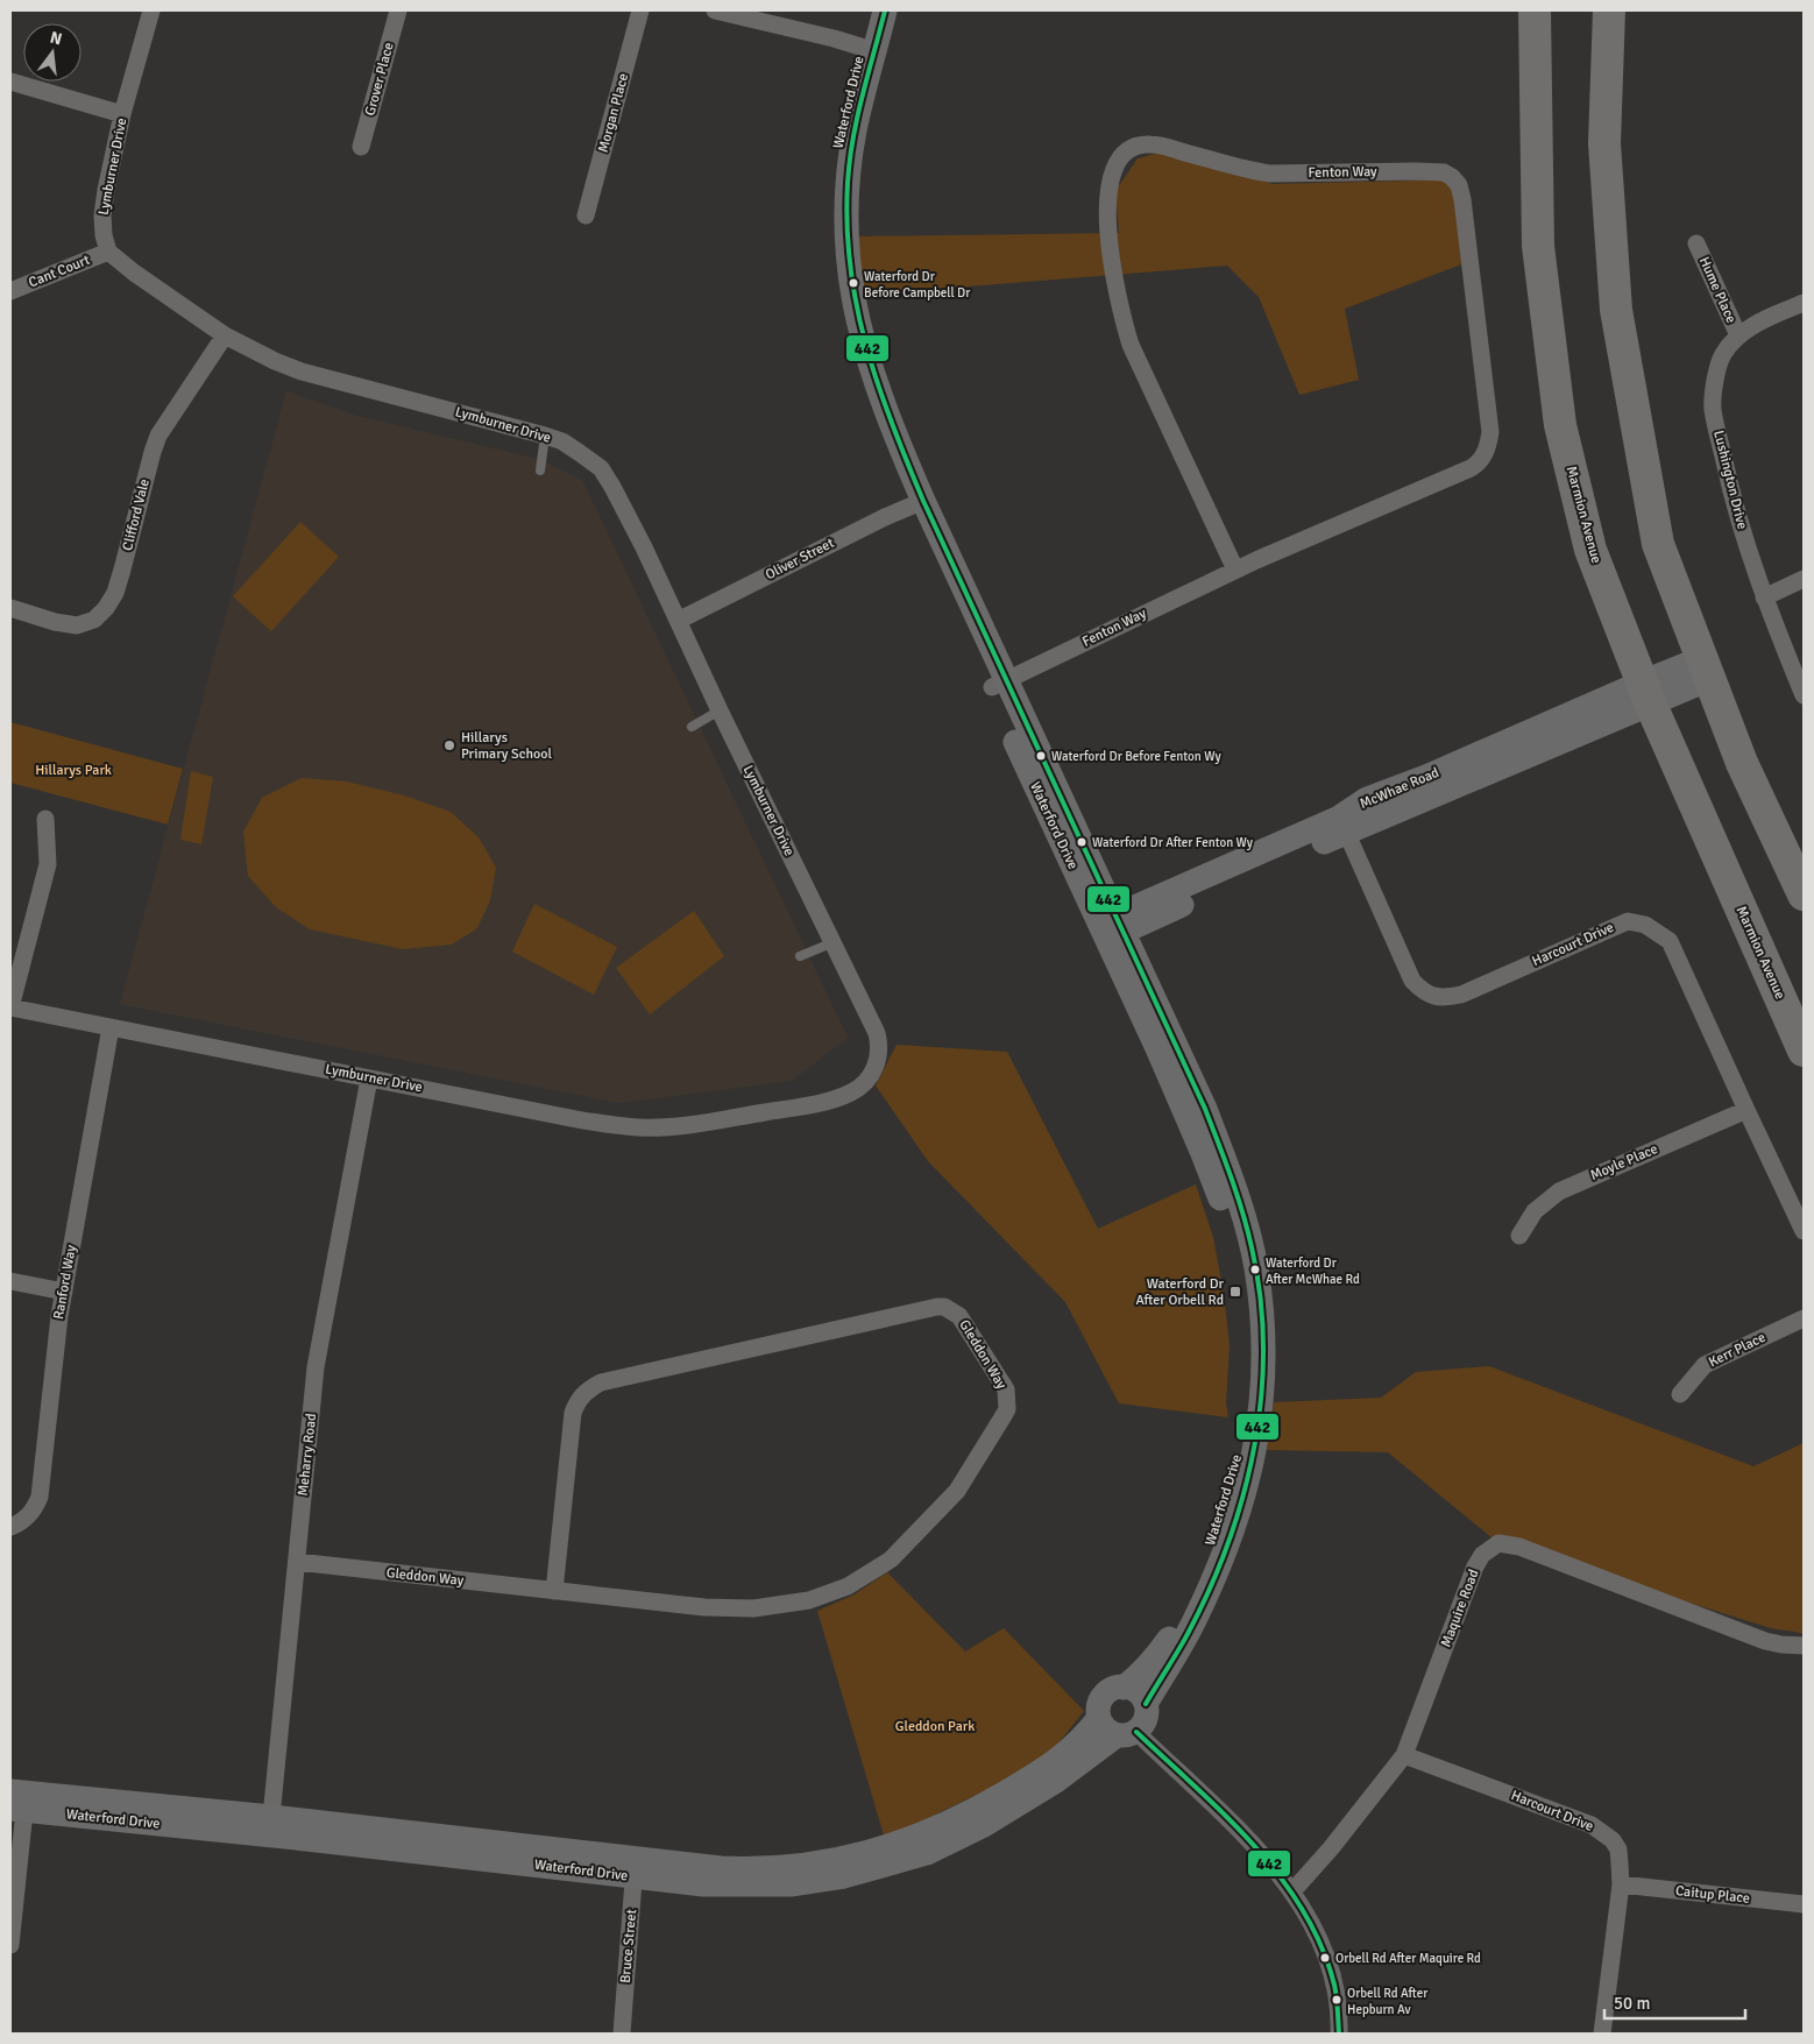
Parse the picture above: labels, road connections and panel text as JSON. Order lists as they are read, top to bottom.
{
  "streets": {
    "highway": ["Marmion Avenue"],
    "street": [
      "Grover Place",
      "Waterford Drive",
      "Morgan Place",
      "Lymburner Drive",
      "Fenton Way",
      "Cant Court",
      "Hume Place",
      "Lushington Drive",
      "Clifford Vale",
      "Oliver Street",
      "McWhae Road",
      "Harcourt Drive",
      "Moyle Place",
      "Ranford Way",
      "Kerr Place",
      "Gleddon Way",
      "Meharry Road",
      "Maquire Road",
      "Caitup Place",
      "Bruce Street"
    ]
  },
  "crossings": [
    ["Waterford Drive", "Fenton Way"],
    ["Waterford Drive", "Oliver Street"],
    ["Waterford Drive", "McWhae Road"],
    ["Waterford Drive", "Meharry Road"],
    ["Waterford Drive", "Bruce Street"],
    ["Lymburner Drive", "Cant Court"],
    ["Lymburner Drive", "Clifford Vale"],
    ["Lymburner Drive", "Oliver Street"],
    ["Lymburner Drive", "Ranford Way"],
    ["Lymburner Drive", "Meharry Road"],
    ["Hume Place", "Lushington Drive"],
    ["Marmion Avenue", "McWhae Road"],
    ["McWhae Road", "Harcourt Drive"],
    ["Harcourt Drive", "Moyle Place"],
    ["Harcourt Drive", "Maquire Road"],
    ["Harcourt Drive", "Caitup Place"],
    ["Gleddon Way", "Meharry Road"]
  ],
  "parks": ["Hillarys Park", "Gleddon Park"],
  "places": {
    "other": [
      "Waterford Dr Before Campbell Dr",
      "Hillarys Primary School",
      "Waterford Dr Before Fenton Wy",
      "Waterford Dr After Fenton Wy",
      "Waterford Dr After McWhae Rd",
      "Orbell Rd After Maquire Rd",
      "Orbell Rd After Hepburn Av"
    ],
    "transit": ["Waterford Dr After Orbell Rd"]
  },
  "lines": ["transit line 442"],
  "scale_bar": "50 m",
  "north": "top"
}
